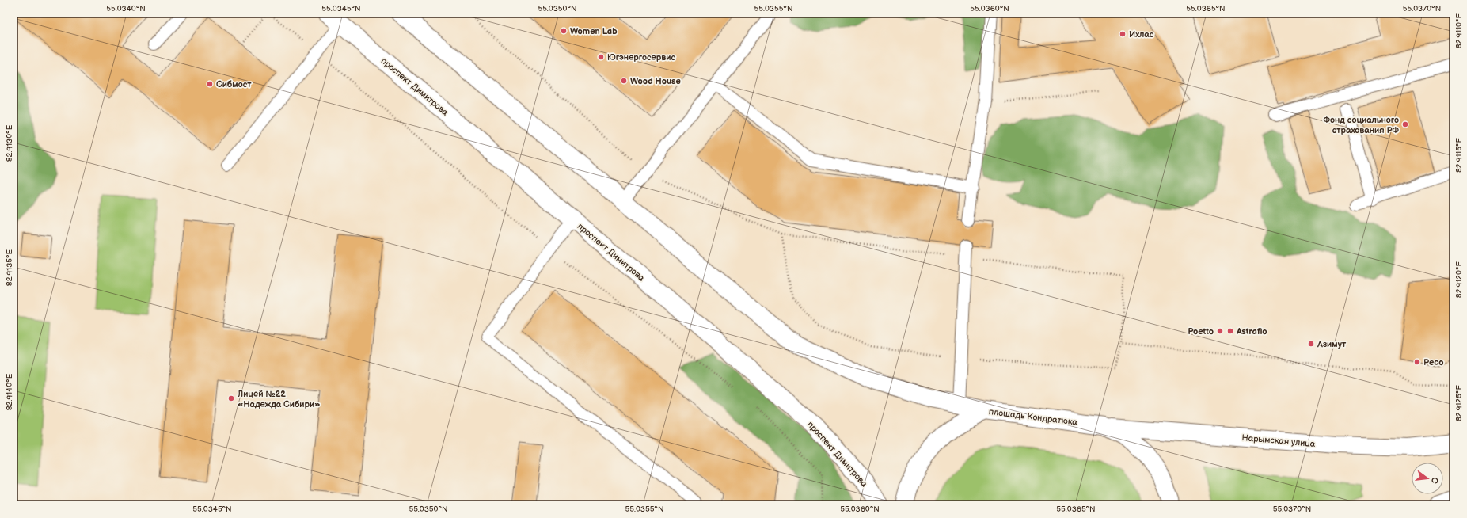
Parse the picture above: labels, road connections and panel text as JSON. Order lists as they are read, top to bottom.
{
  "streets": {
    "main road": ["проспект Димитрова", "площадь Кондратюка", "Нарымская улица"]
  },
  "crossings": [
    ["площадь Кондратюка", "Нарымская улица"]
  ],
  "places": [
    "Women Lab",
    "Ихлас",
    "Югэнергосервис",
    "Wood House",
    "Сибмост",
    "Фонд социального страхования РФ",
    "Poetto",
    "Astraflo",
    "Азимут",
    "Рeco",
    "Лицей №22 «Надежда Сибири»"
  ],
  "north": "right",
  "coordinates": [
    "55.0340°N",
    "55.0345°N",
    "55.0350°N",
    "55.0355°N",
    "55.0360°N",
    "55.0365°N",
    "55.0370°N",
    "82.9110°E",
    "82.9130°E",
    "82.9115°E",
    "82.9135°E",
    "82.9120°E",
    "82.9140°E",
    "82.9125°E"
  ]
}
